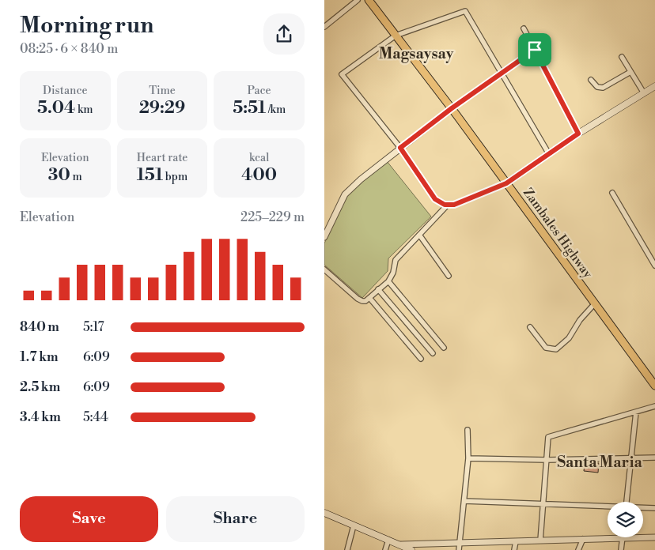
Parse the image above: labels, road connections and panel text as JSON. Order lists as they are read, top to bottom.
{
  "streets": {
    "main road": ["Zambales Highway"]
  },
  "districts": ["Magsaysay", "Santa Maria"],
  "page": {
    "heading": ["Morning run", "08:25 · 6 × 840 m"],
    "stats": [
      ["Distance", "5.04 km"],
      ["Time", "29:29"],
      ["Pace", "5:51 /km"],
      ["Elevation", "30 m"],
      ["Heart rate", "151 bpm"],
      ["kcal", "400"]
    ],
    "chart": ["Elevation", "225–229 m"],
    "list": [
      {
        "name": "840 m",
        "note": "5:17"
      },
      {
        "name": "1.7 km",
        "note": "6:09"
      },
      {
        "name": "2.5 km",
        "note": "6:09"
      },
      {
        "name": "3.4 km",
        "note": "5:44"
      }
    ],
    "buttons": ["Save", "Share"]
  }
}
